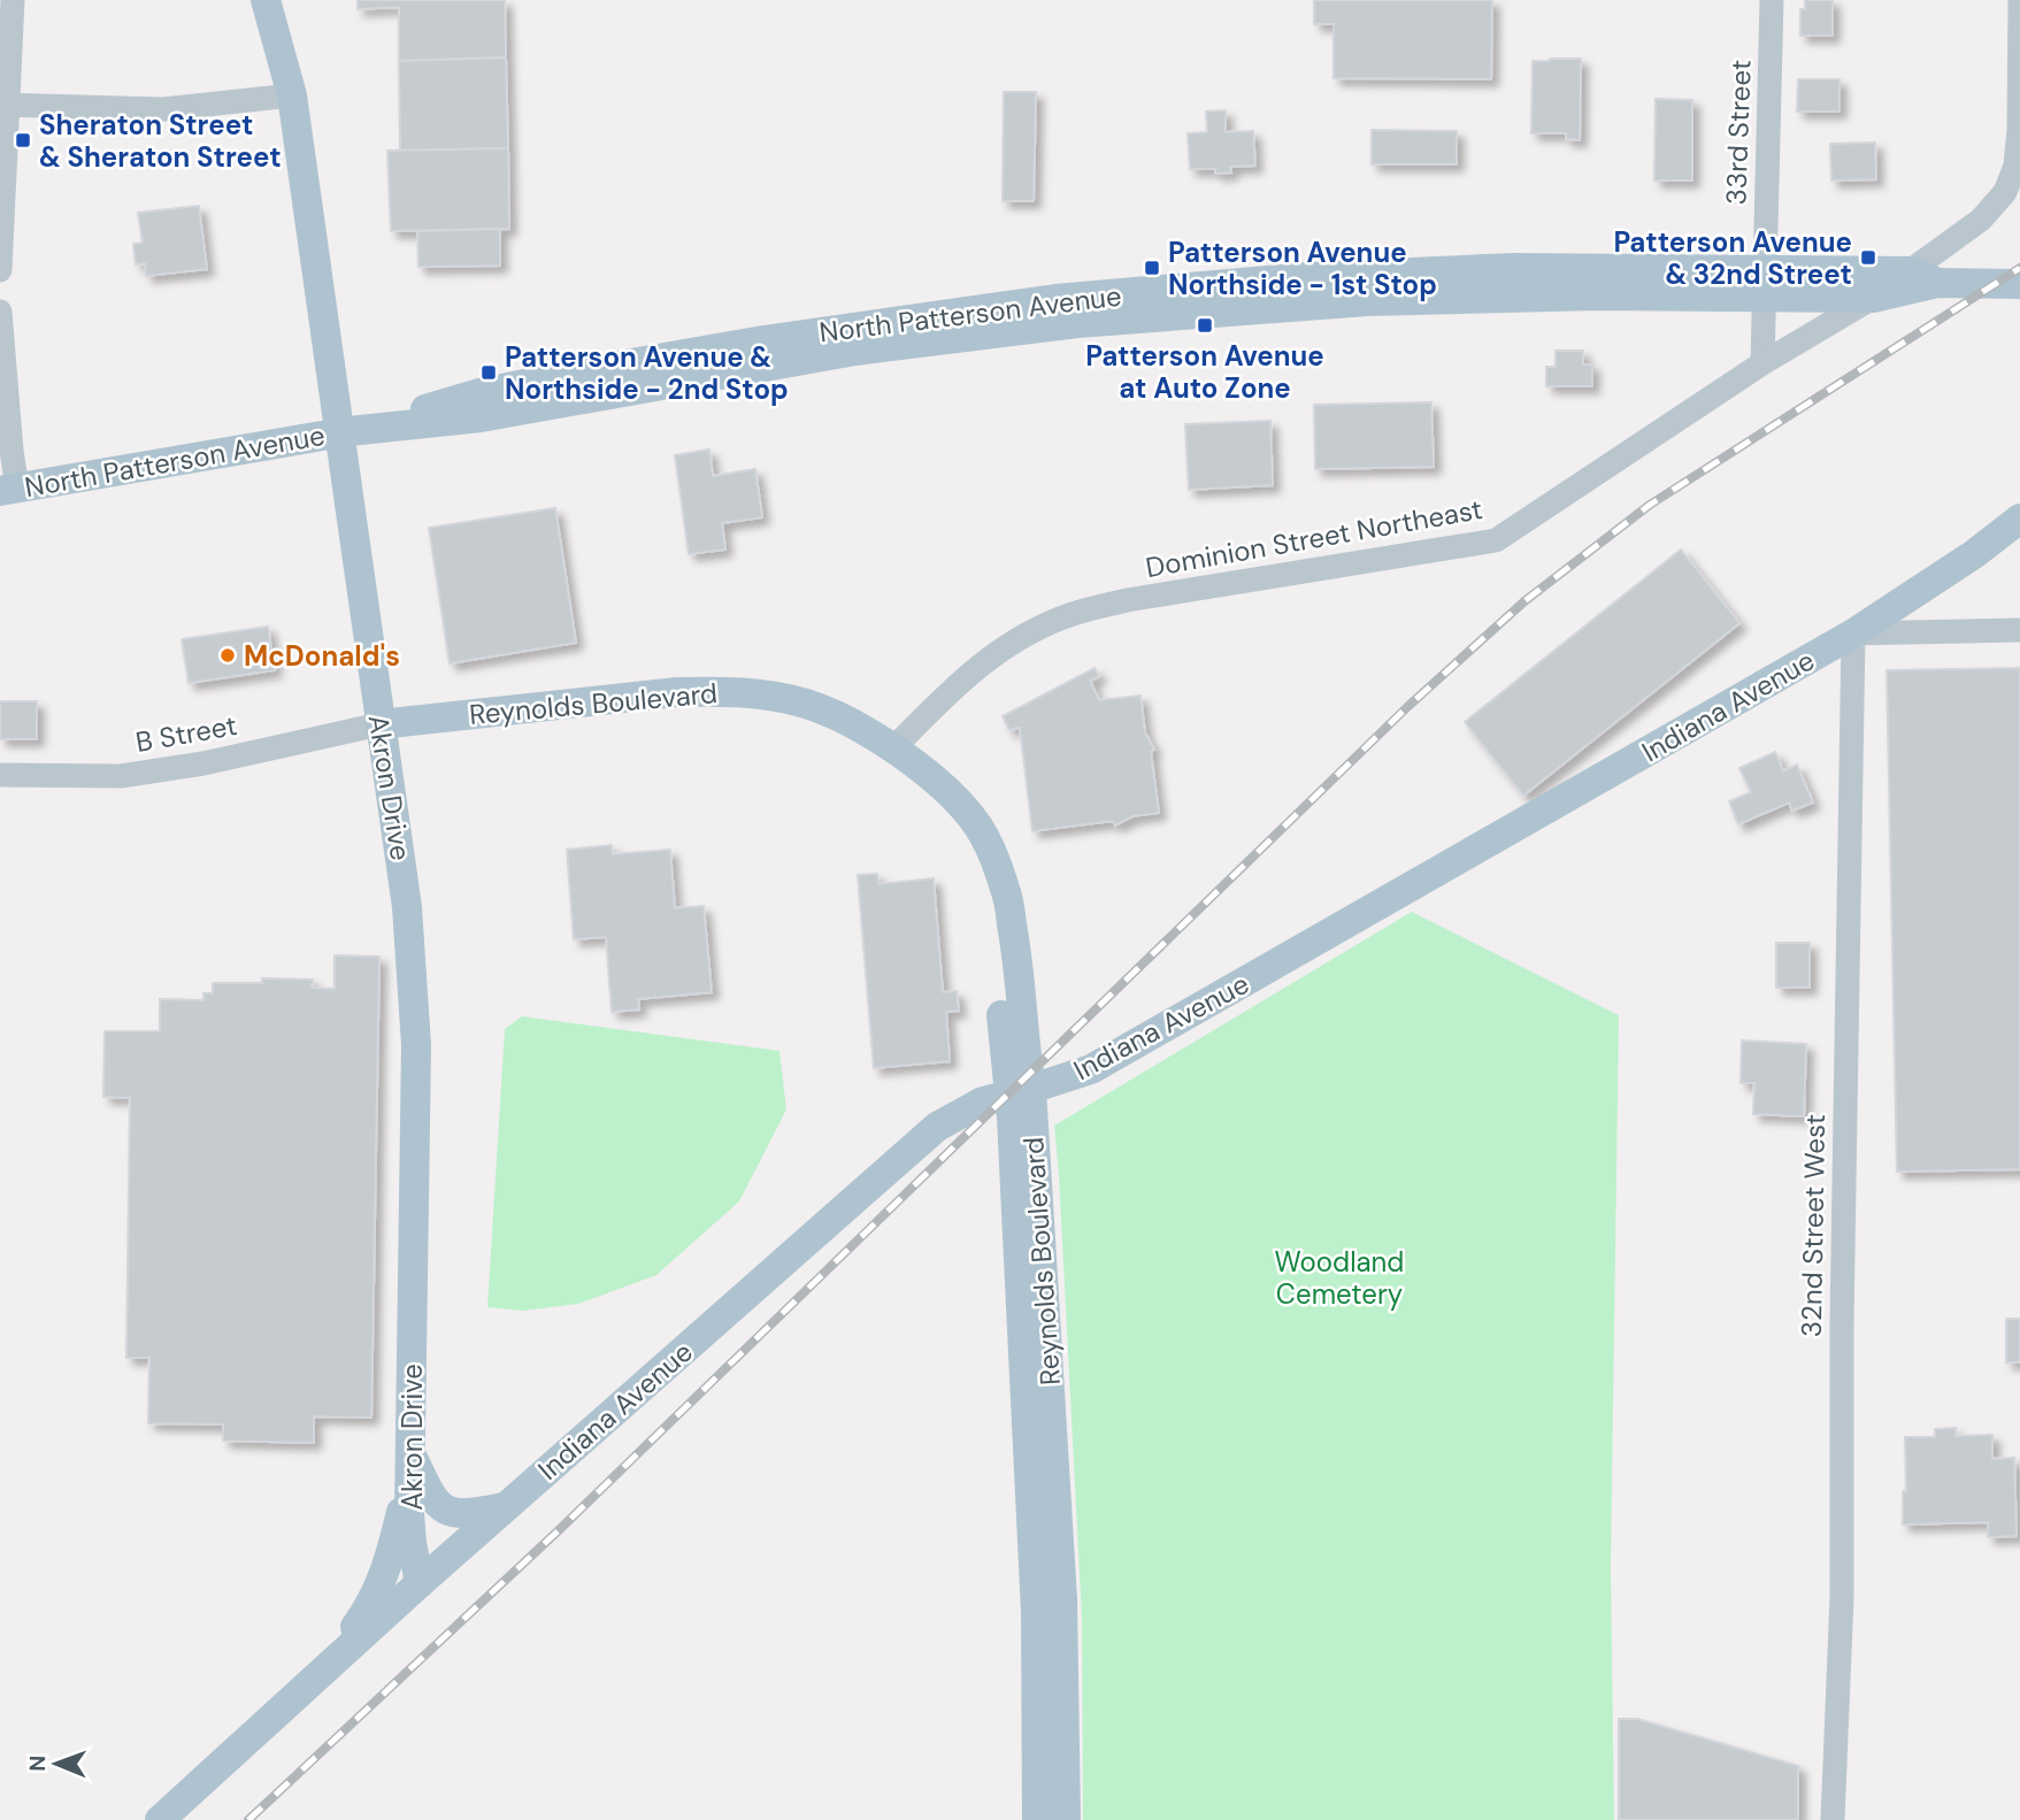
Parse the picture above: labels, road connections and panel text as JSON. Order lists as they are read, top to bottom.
{
  "streets": {
    "main road": [
      "North Patterson Avenue",
      "Reynolds Boulevard",
      "Indiana Avenue",
      "Akron Drive"
    ],
    "street": [
      "33rd Street",
      "Dominion Street Northeast",
      "B Street",
      "32nd Street West"
    ]
  },
  "crossings": [
    ["33rd Street", "North Patterson Avenue"],
    ["33rd Street", "Dominion Street Northeast"],
    ["North Patterson Avenue", "Dominion Street Northeast"],
    ["Dominion Street Northeast", "Reynolds Boulevard"],
    ["Reynolds Boulevard", "Indiana Avenue"],
    ["Reynolds Boulevard", "B Street"],
    ["Reynolds Boulevard", "Akron Drive"],
    ["Indiana Avenue", "Akron Drive"],
    ["Indiana Avenue", "32nd Street West"],
    ["B Street", "Akron Drive"]
  ],
  "parks": ["Woodland Cemetery"],
  "places": {
    "transit": [
      "Sheraton Street & Sheraton Street",
      "Patterson Avenue & 32nd Street",
      "Patterson Avenue Northside - 1st Stop",
      "Patterson Avenue at Auto Zone",
      "Patterson Avenue & Northside - 2nd Stop"
    ],
    "other": ["McDonald's"]
  },
  "north": "left"
}
